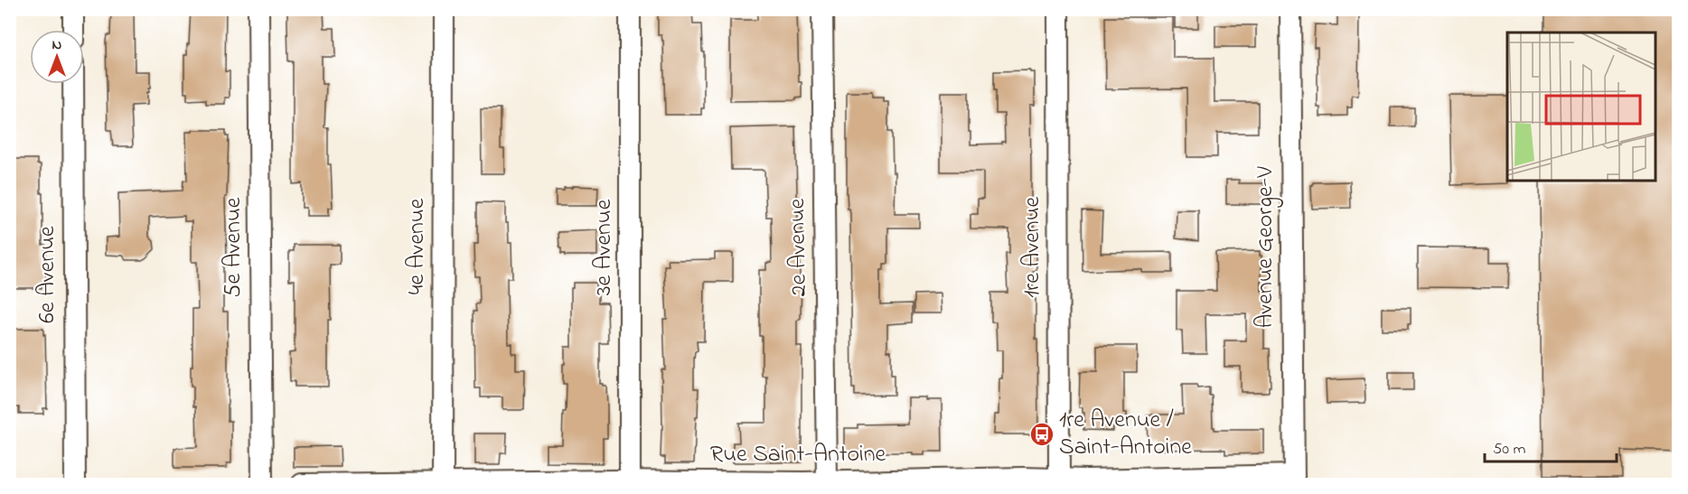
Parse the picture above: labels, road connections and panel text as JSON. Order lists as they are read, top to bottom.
{
  "streets": {
    "street": [
      "4e Avenue",
      "5e Avenue",
      "3e Avenue",
      "2e Avenue",
      "1re Avenue",
      "Avenue George-V",
      "6e Avenue",
      "Rue Saint-Antoine"
    ]
  },
  "crossings": [
    ["4e Avenue", "Rue Saint-Antoine"],
    ["3e Avenue", "Rue Saint-Antoine"],
    ["2e Avenue", "Rue Saint-Antoine"],
    ["1re Avenue", "Rue Saint-Antoine"],
    ["Avenue George-V", "Rue Saint-Antoine"]
  ],
  "places": {
    "bus stop": ["1re Avenue / Saint-Antoine"]
  },
  "scale_bar": "50 m",
  "north": "top"
}
